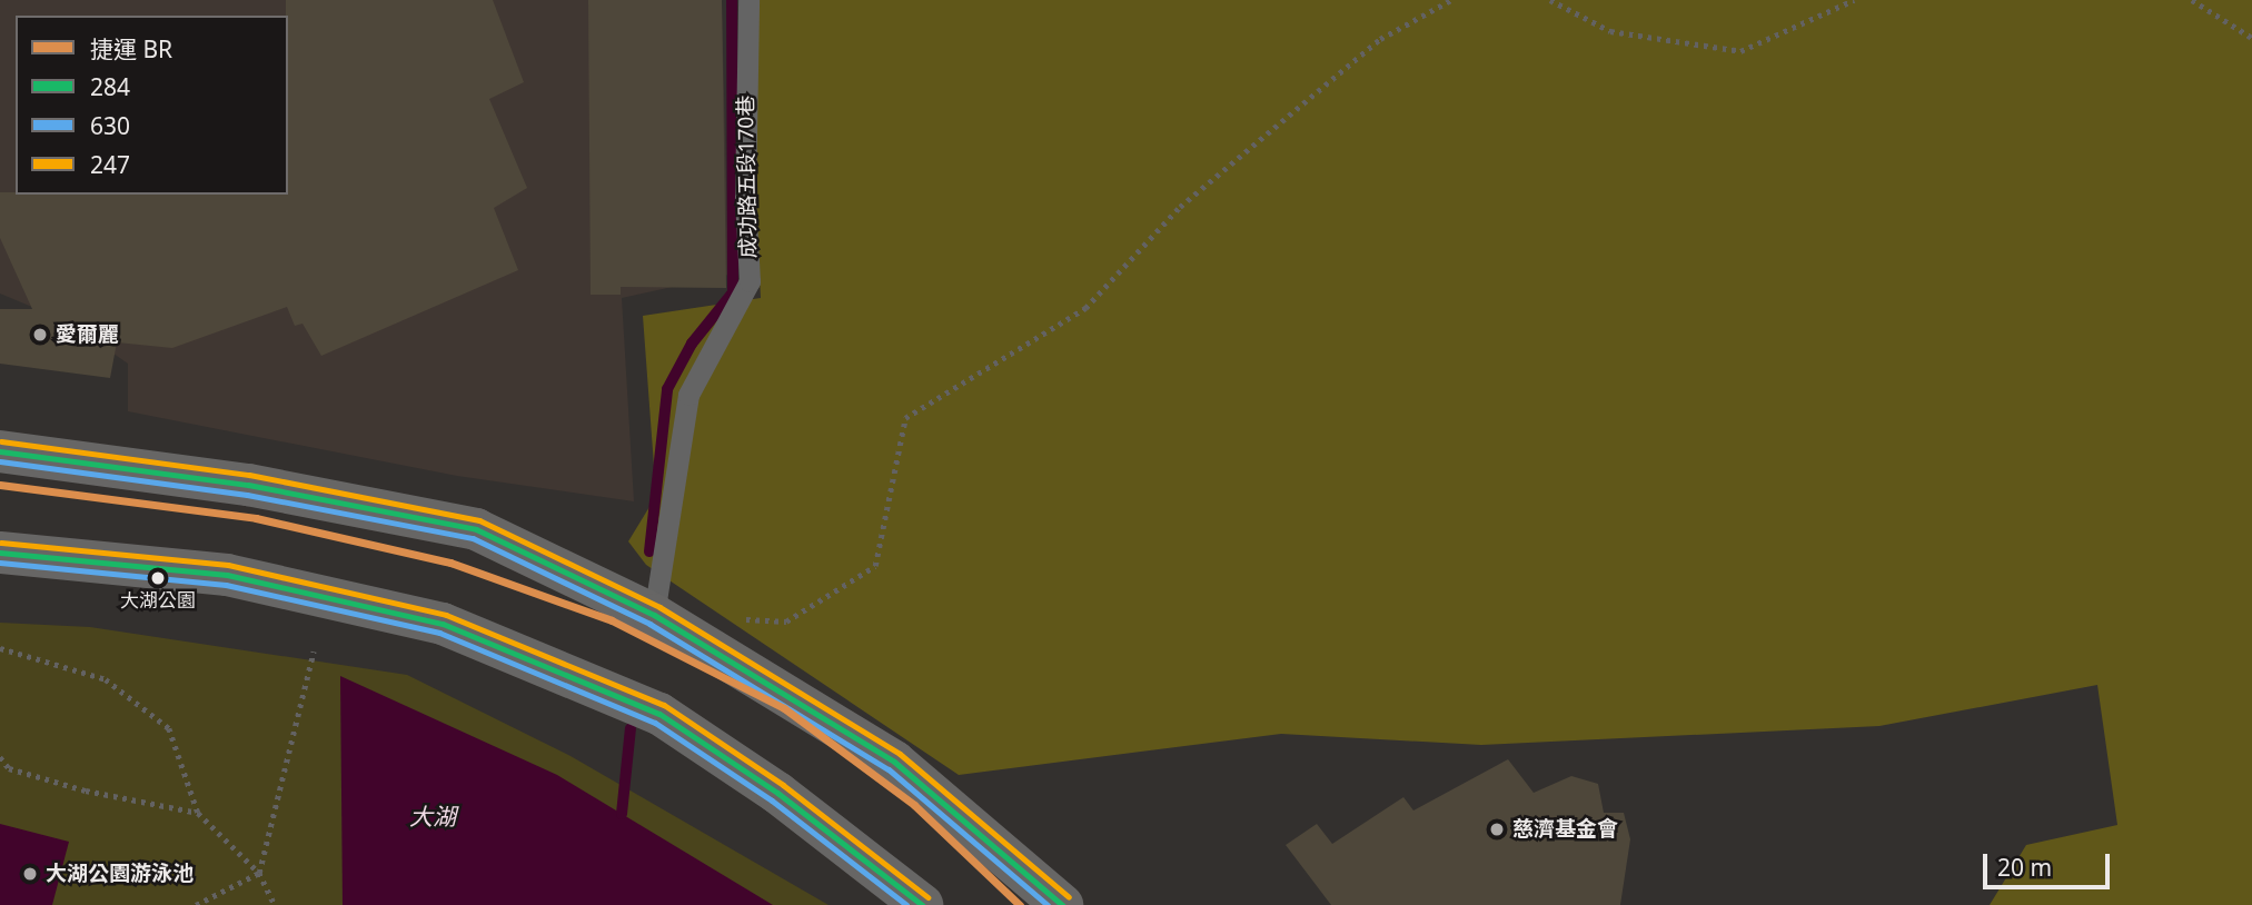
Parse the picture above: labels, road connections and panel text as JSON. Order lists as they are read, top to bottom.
{
  "streets": {
    "lane": ["成功路五段170巷"]
  },
  "water": ["大湖"],
  "places": [
    "愛爾麗",
    "大湖公園",
    "慈濟基金會",
    "大湖公園游泳池"
  ],
  "lines": [
    "transit line 247",
    "transit line 284",
    "transit line 630",
    "metro line BR"
  ],
  "legend": [
    "捷運 BR",
    "284",
    "630",
    "247"
  ],
  "scale_bar": "20 m"
}
